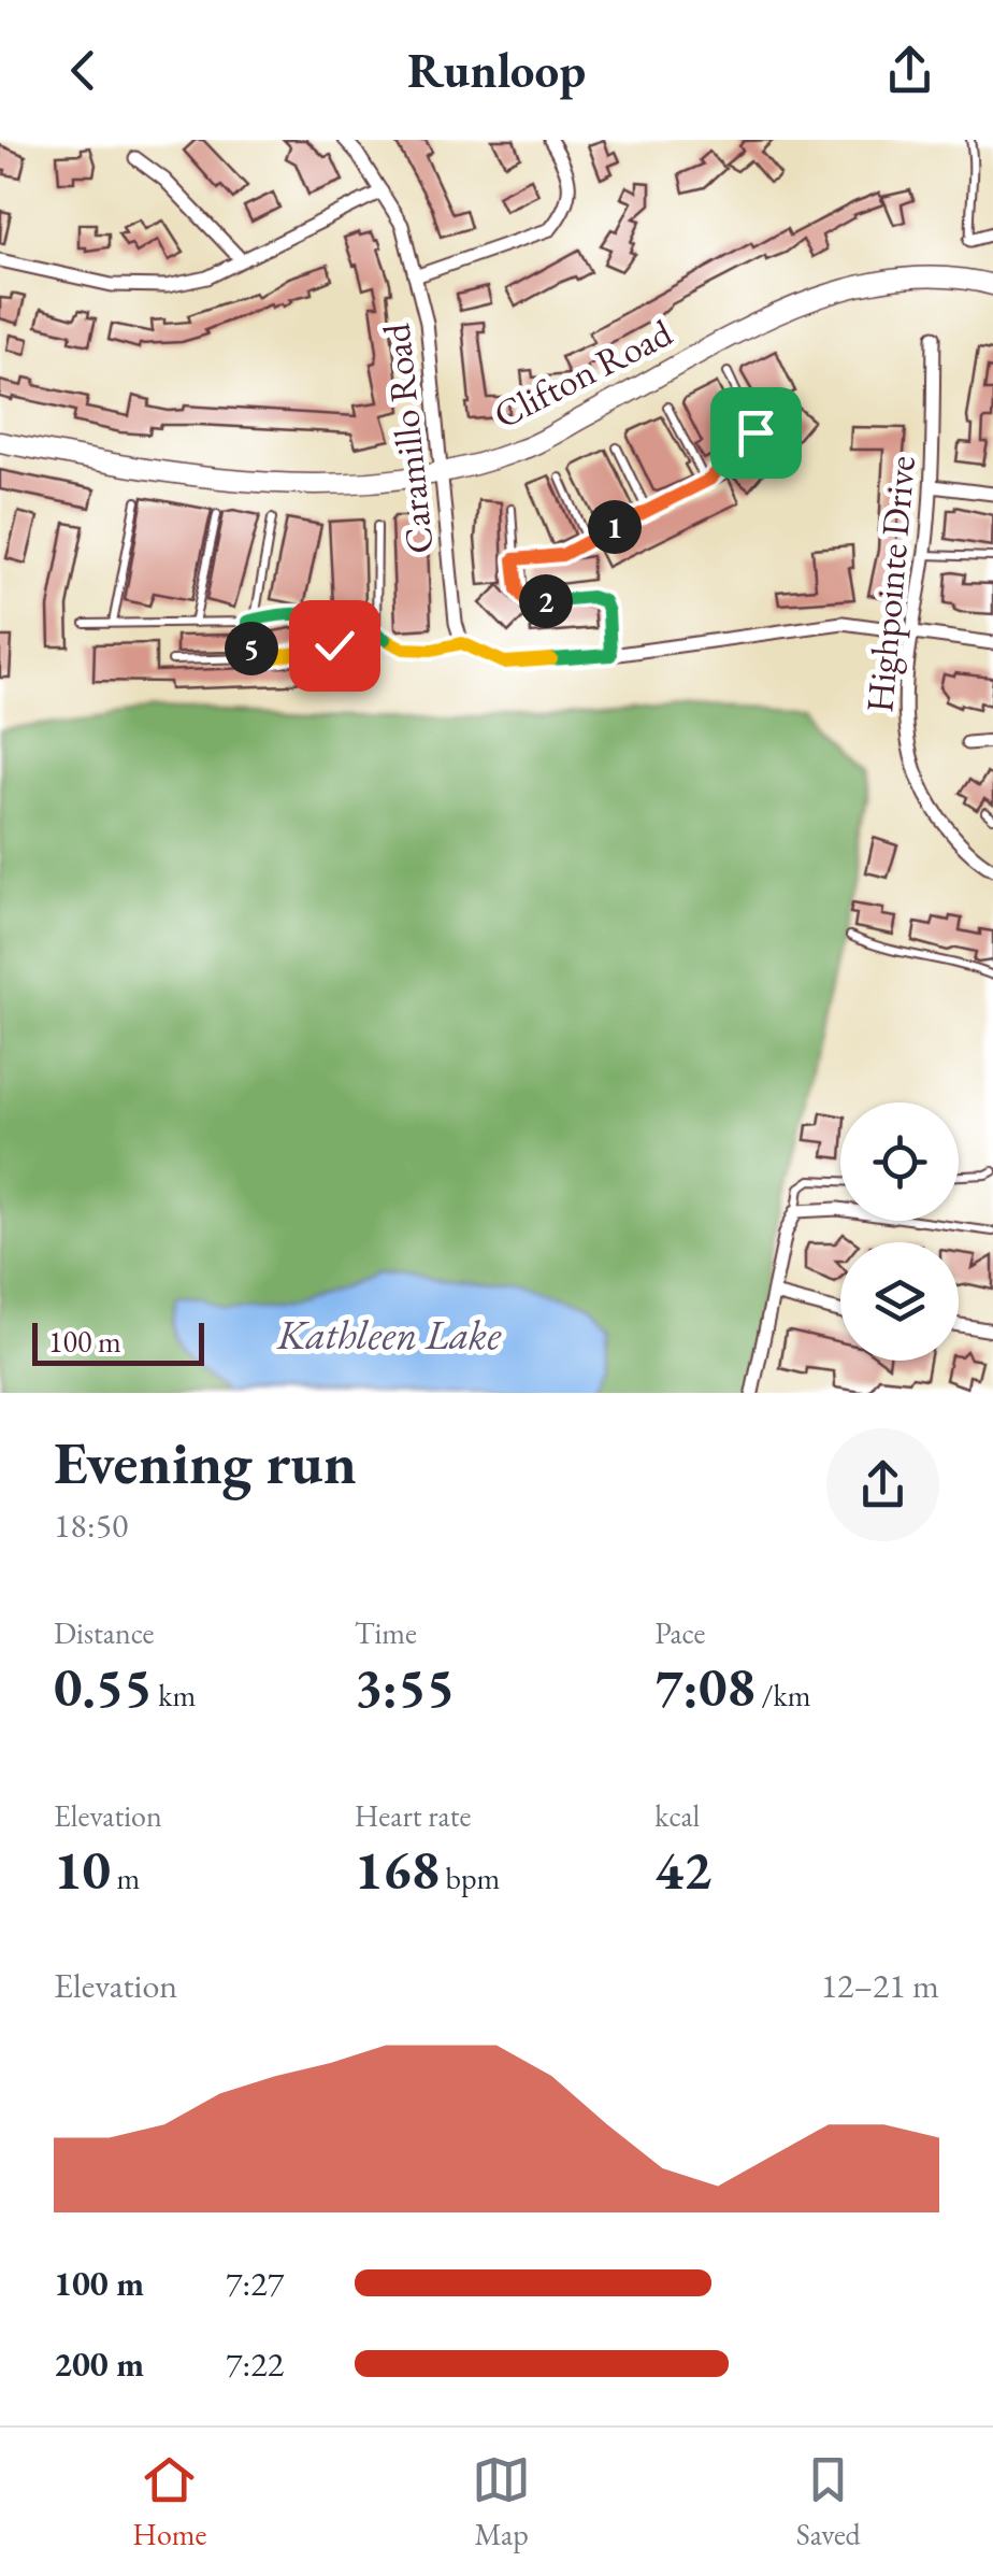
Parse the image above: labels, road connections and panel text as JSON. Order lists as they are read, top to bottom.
{
  "streets": {
    "main road": ["Clifton Road"],
    "street": ["Caramillo Road", "Highpointe Drive"]
  },
  "crossings": [
    ["Clifton Road", "Caramillo Road"]
  ],
  "water": ["Kathleen Lake"],
  "scale_bar": "100 m",
  "page": {
    "header": "Runloop",
    "pins": ["1", "2", "5"],
    "scale": "100 m",
    "heading": ["Evening run", "18:50"],
    "stats": [
      ["Distance", "0.55 km"],
      ["Time", "3:55"],
      ["Pace", "7:08 /km"],
      ["Elevation", "10 m"],
      ["Heart rate", "168 bpm"],
      ["kcal", "42"]
    ],
    "chart": ["Elevation", "12–21 m"],
    "list": [
      {
        "name": "100 m",
        "note": "7:27"
      },
      {
        "name": "200 m",
        "note": "7:22"
      }
    ],
    "tabs": ["Home", "Map", "Saved"]
  }
}
